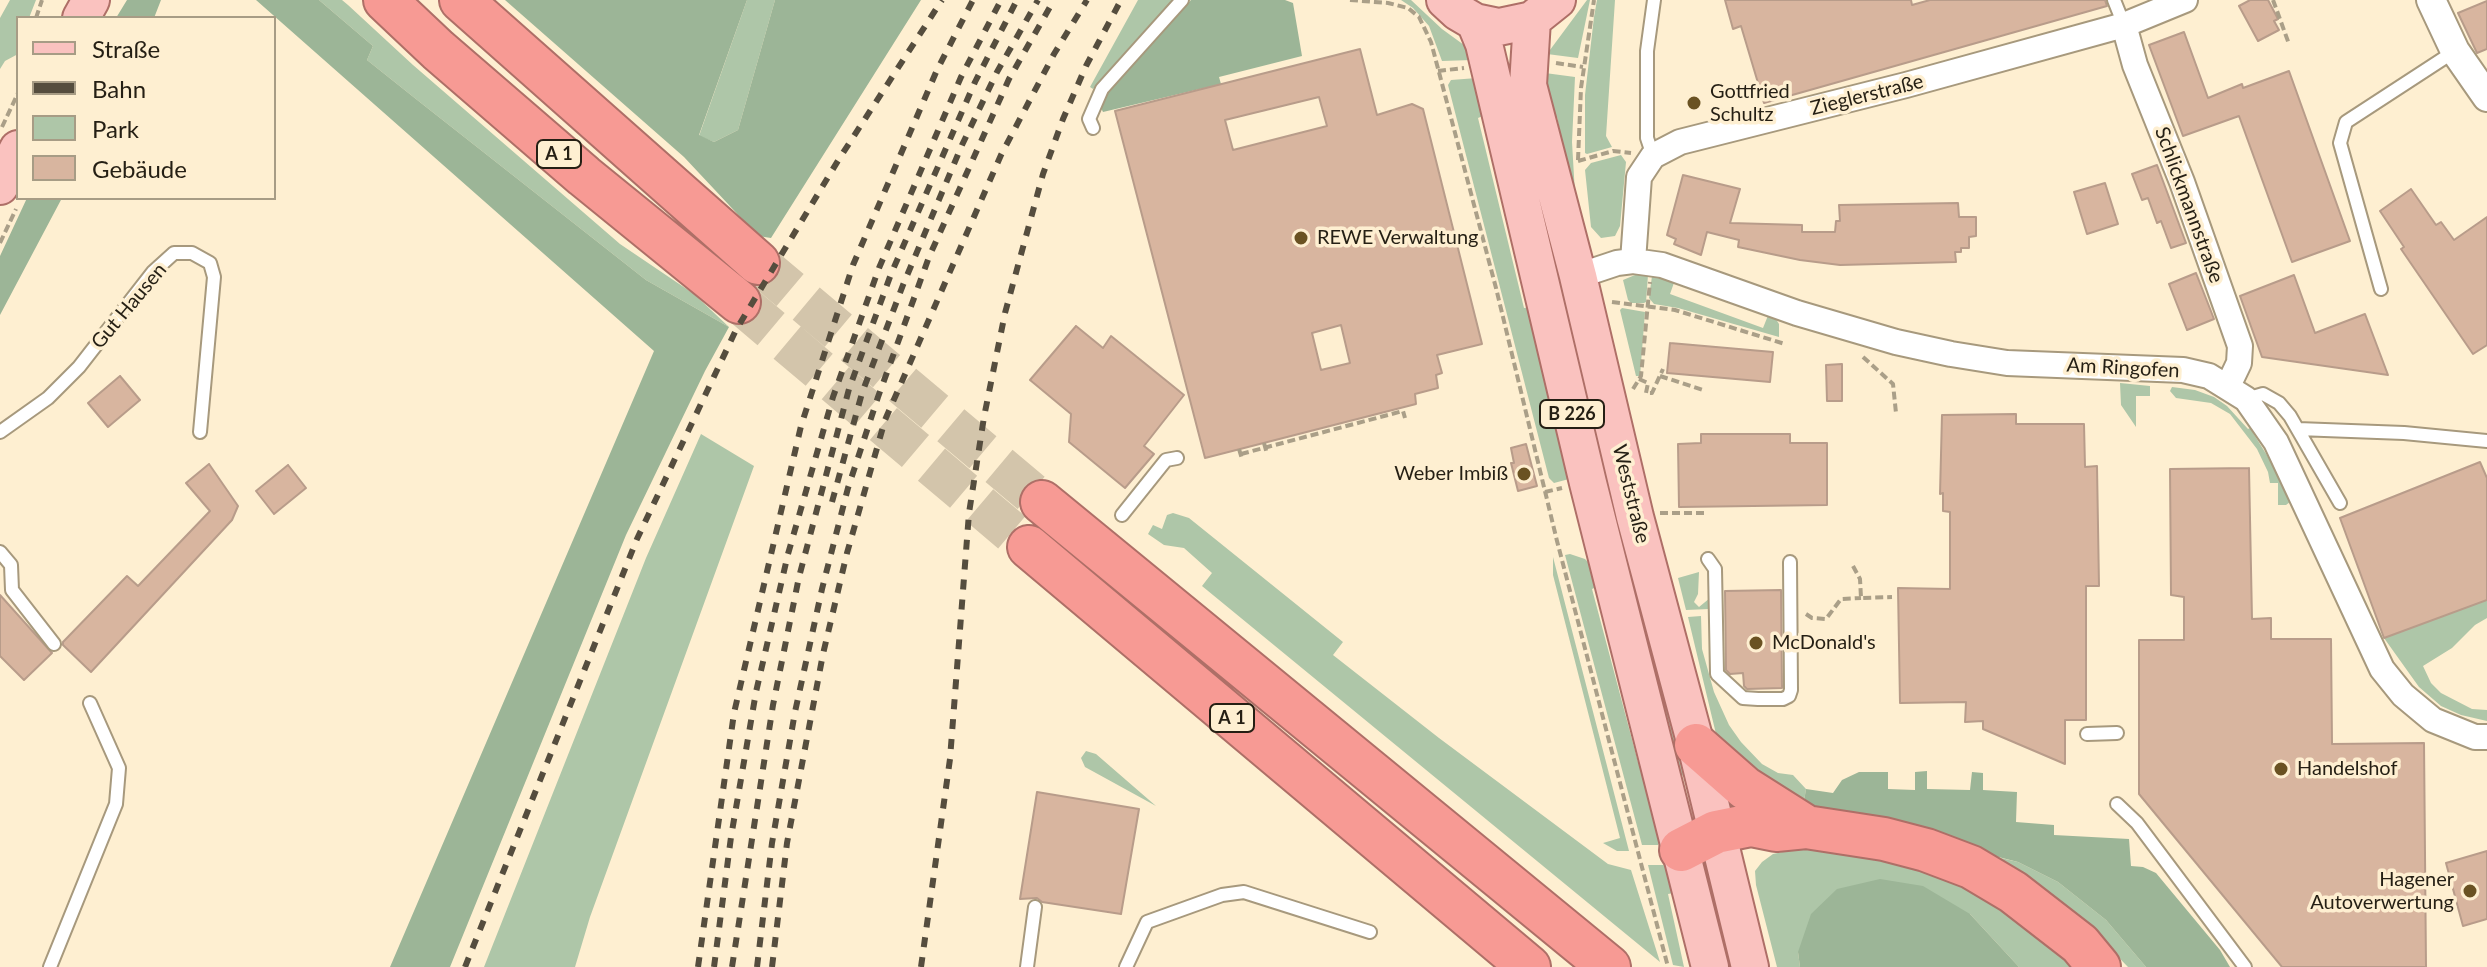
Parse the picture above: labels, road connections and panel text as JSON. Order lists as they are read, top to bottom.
{
  "streets": {
    "highway": ["A 1"],
    "main road": ["B 226", "Weststraße"],
    "street": ["Zieglerstraße", "Schlickmannstraße", "Am Ringofen"],
    "lane": ["Gut Hausen"]
  },
  "crossings": [
    ["Zieglerstraße", "Schlickmannstraße"],
    ["Schlickmannstraße", "Am Ringofen"],
    ["Am Ringofen", "Weststraße"]
  ],
  "places": [
    "Gottfried Schultz",
    "REWE Verwaltung",
    "Weber Imbiß",
    "McDonald's",
    "Handelshof",
    "Hagener Autoverwertung"
  ],
  "legend": [
    "Straße",
    "Bahn",
    "Park",
    "Gebäude"
  ]
}
